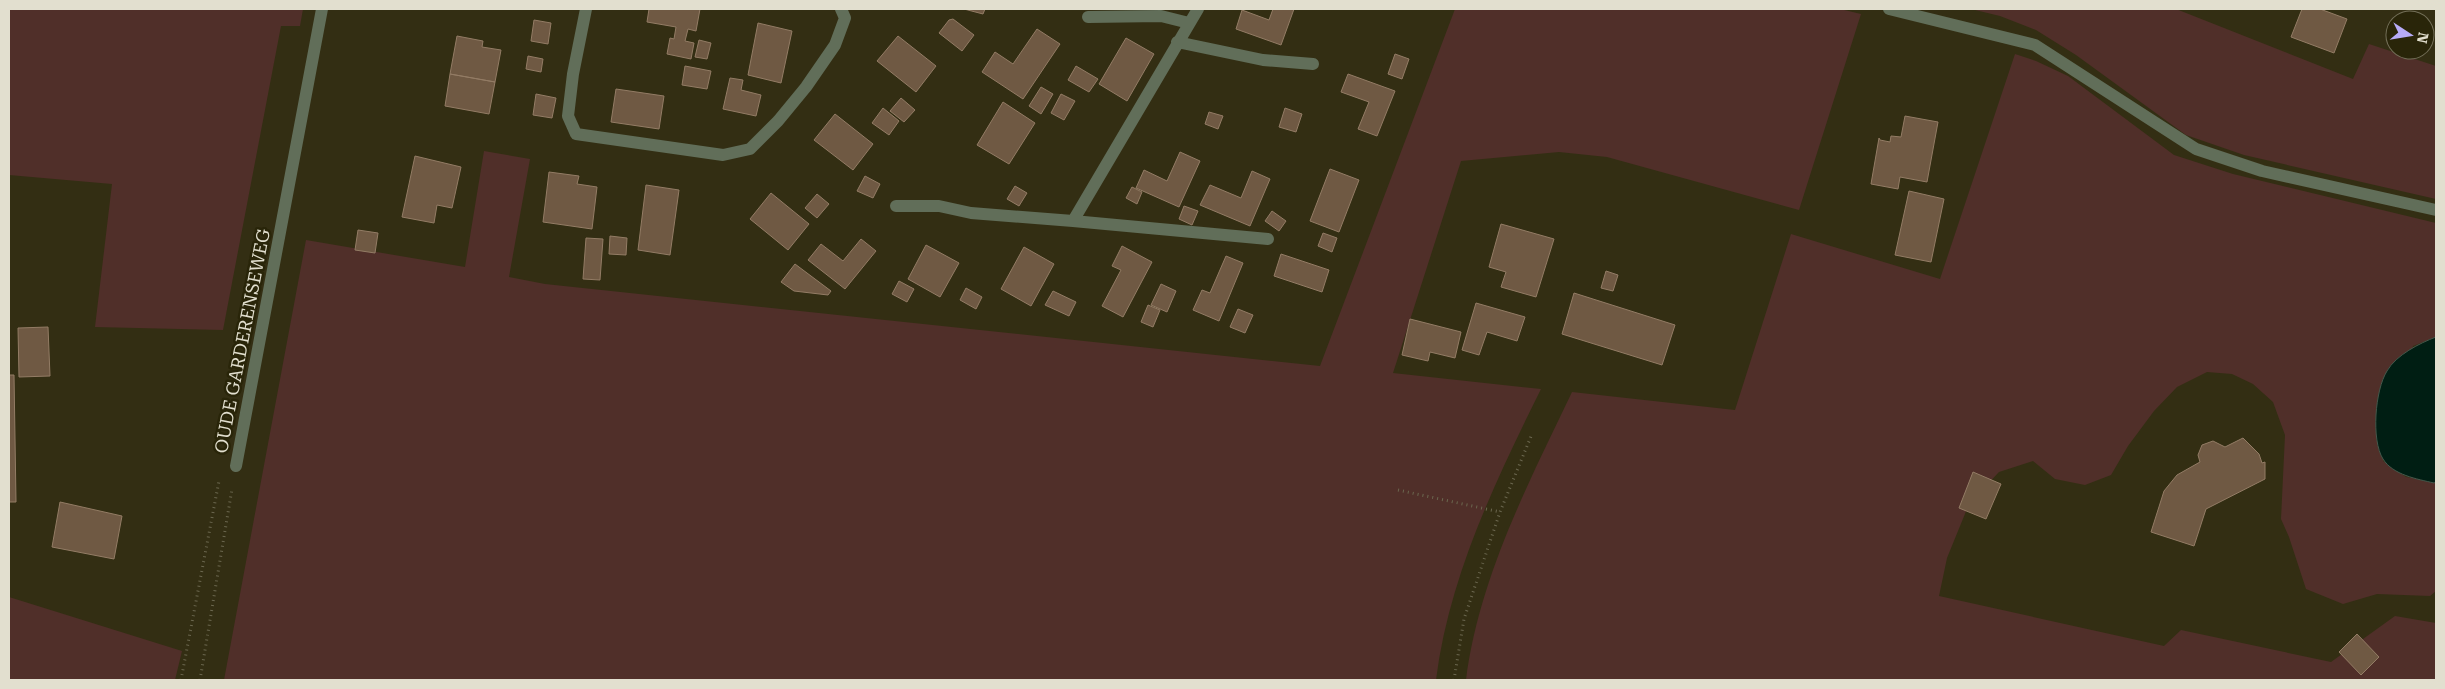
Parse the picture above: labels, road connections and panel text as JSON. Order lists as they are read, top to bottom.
{
  "streets": {
    "street": ["OUDE GARDERENSEWEG"]
  },
  "north": "right"
}
